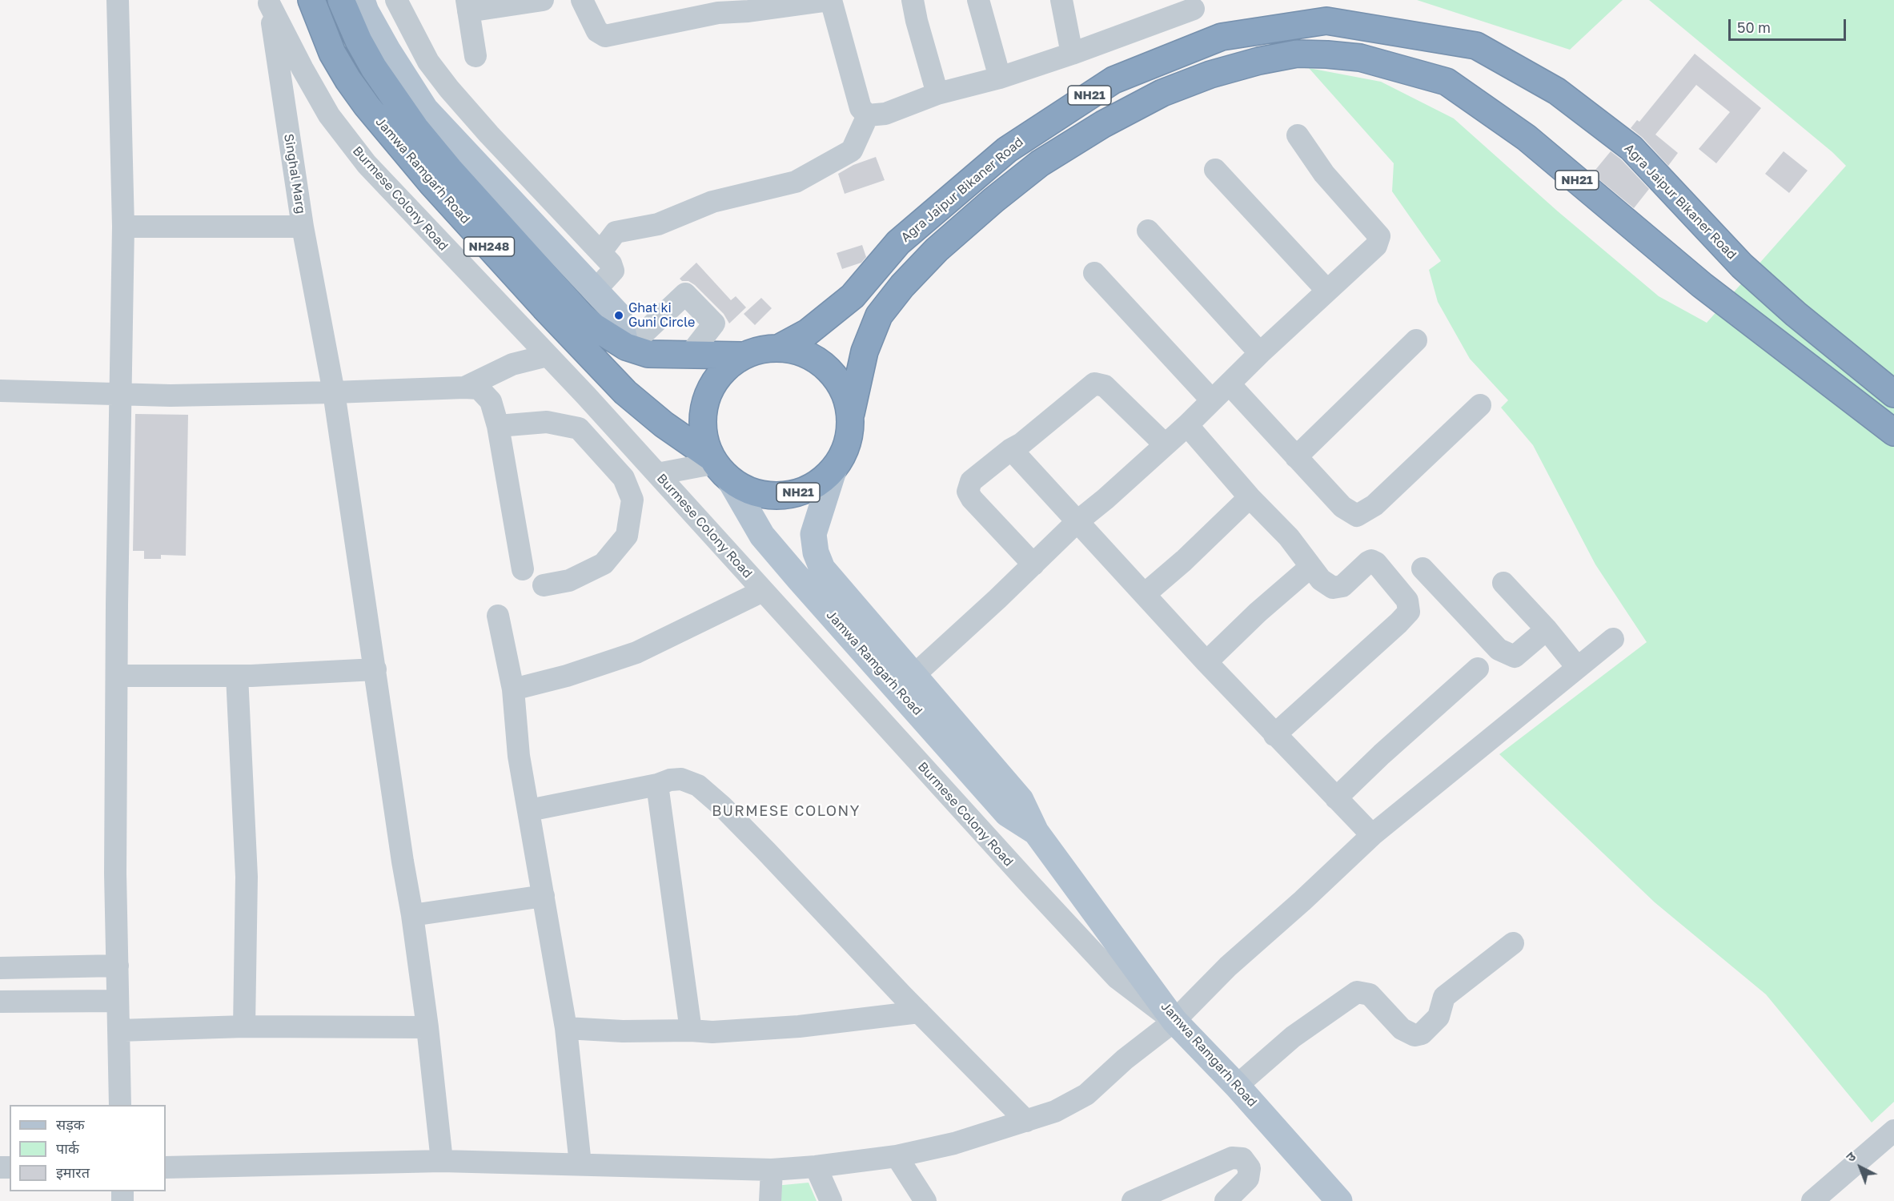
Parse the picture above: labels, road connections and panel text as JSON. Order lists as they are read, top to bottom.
{
  "streets": {
    "highway": [
      "NH21",
      "Jamwa Ramgarh Road",
      "Agra Jaipur Bikaner Road",
      "NH248"
    ],
    "street": ["Singhal Marg", "Burmese Colony Road"]
  },
  "crossings": [
    ["NH21", "Jamwa Ramgarh Road"],
    ["NH21", "Agra Jaipur Bikaner Road"],
    ["NH21", "NH248"],
    ["Jamwa Ramgarh Road", "Agra Jaipur Bikaner Road"],
    ["Jamwa Ramgarh Road", "Burmese Colony Road"],
    ["Jamwa Ramgarh Road", "NH248"],
    ["Singhal Marg", "Burmese Colony Road"],
    ["Agra Jaipur Bikaner Road", "NH248"]
  ],
  "districts": ["BURMESE COLONY"],
  "places": ["Ghat ki Guni Circle"],
  "legend": ["सड़क", "पार्क", "इमारत"],
  "scale_bar": "50 m",
  "north": "top left"
}
